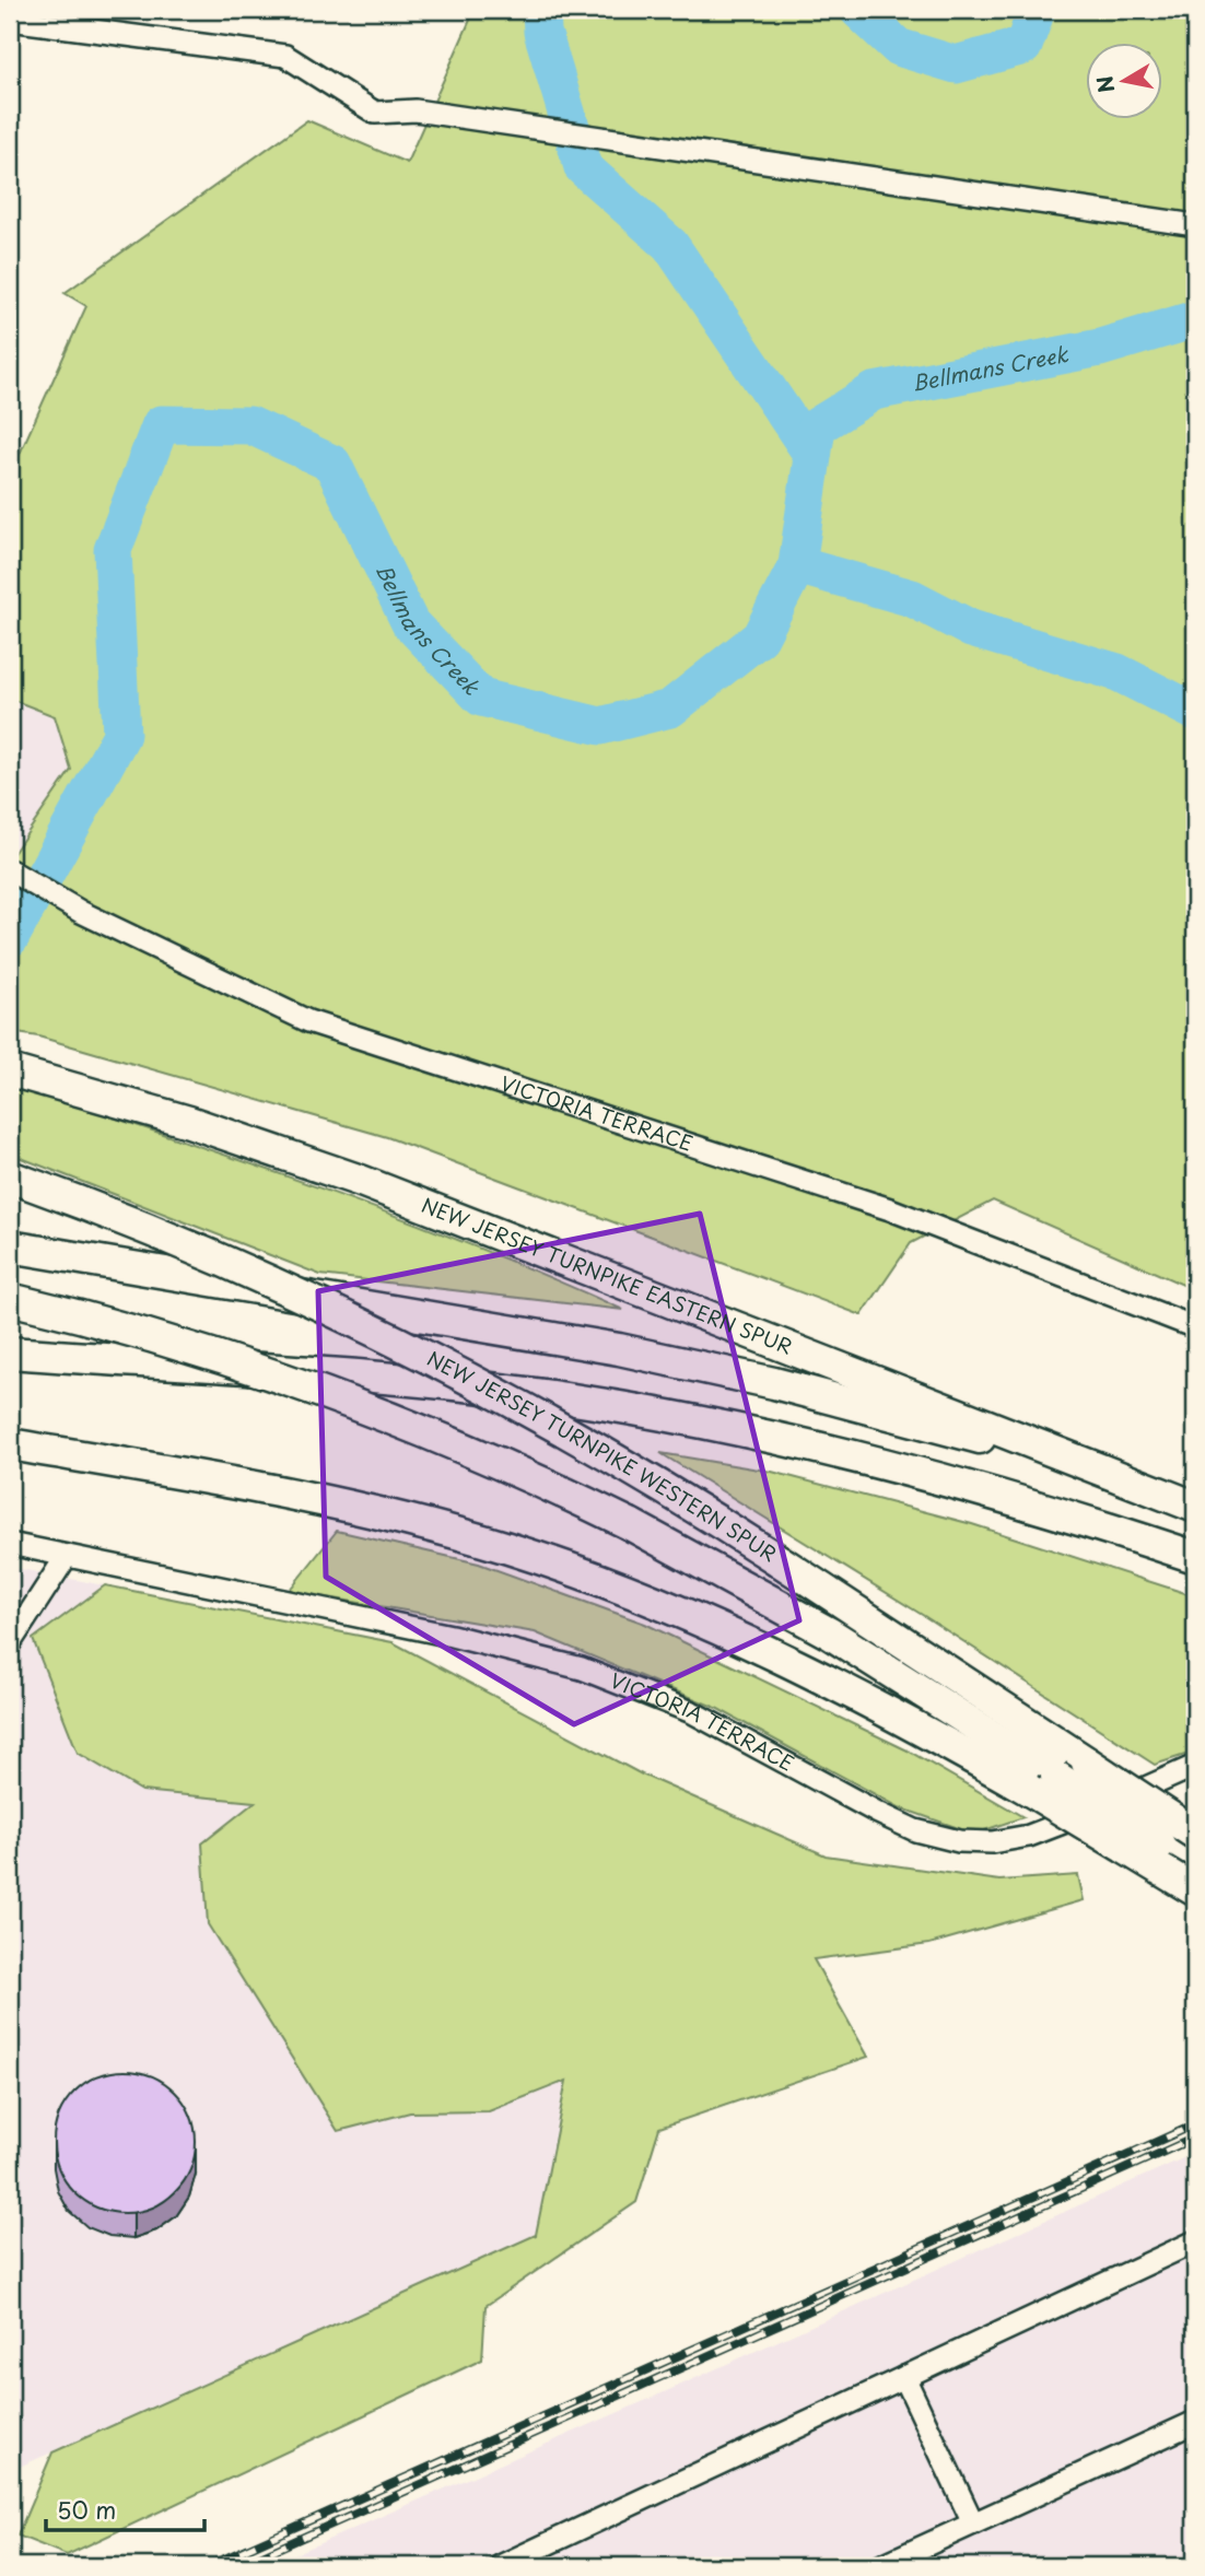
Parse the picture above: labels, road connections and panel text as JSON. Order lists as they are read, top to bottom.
{
  "streets": {
    "highway": ["NEW JERSEY TURNPIKE EASTERN SPUR", "NEW JERSEY TURNPIKE WESTERN SPUR"],
    "street": ["VICTORIA TERRACE"]
  },
  "water": ["Bellmans Creek"],
  "scale_bar": "50 m",
  "north": "left"
}
